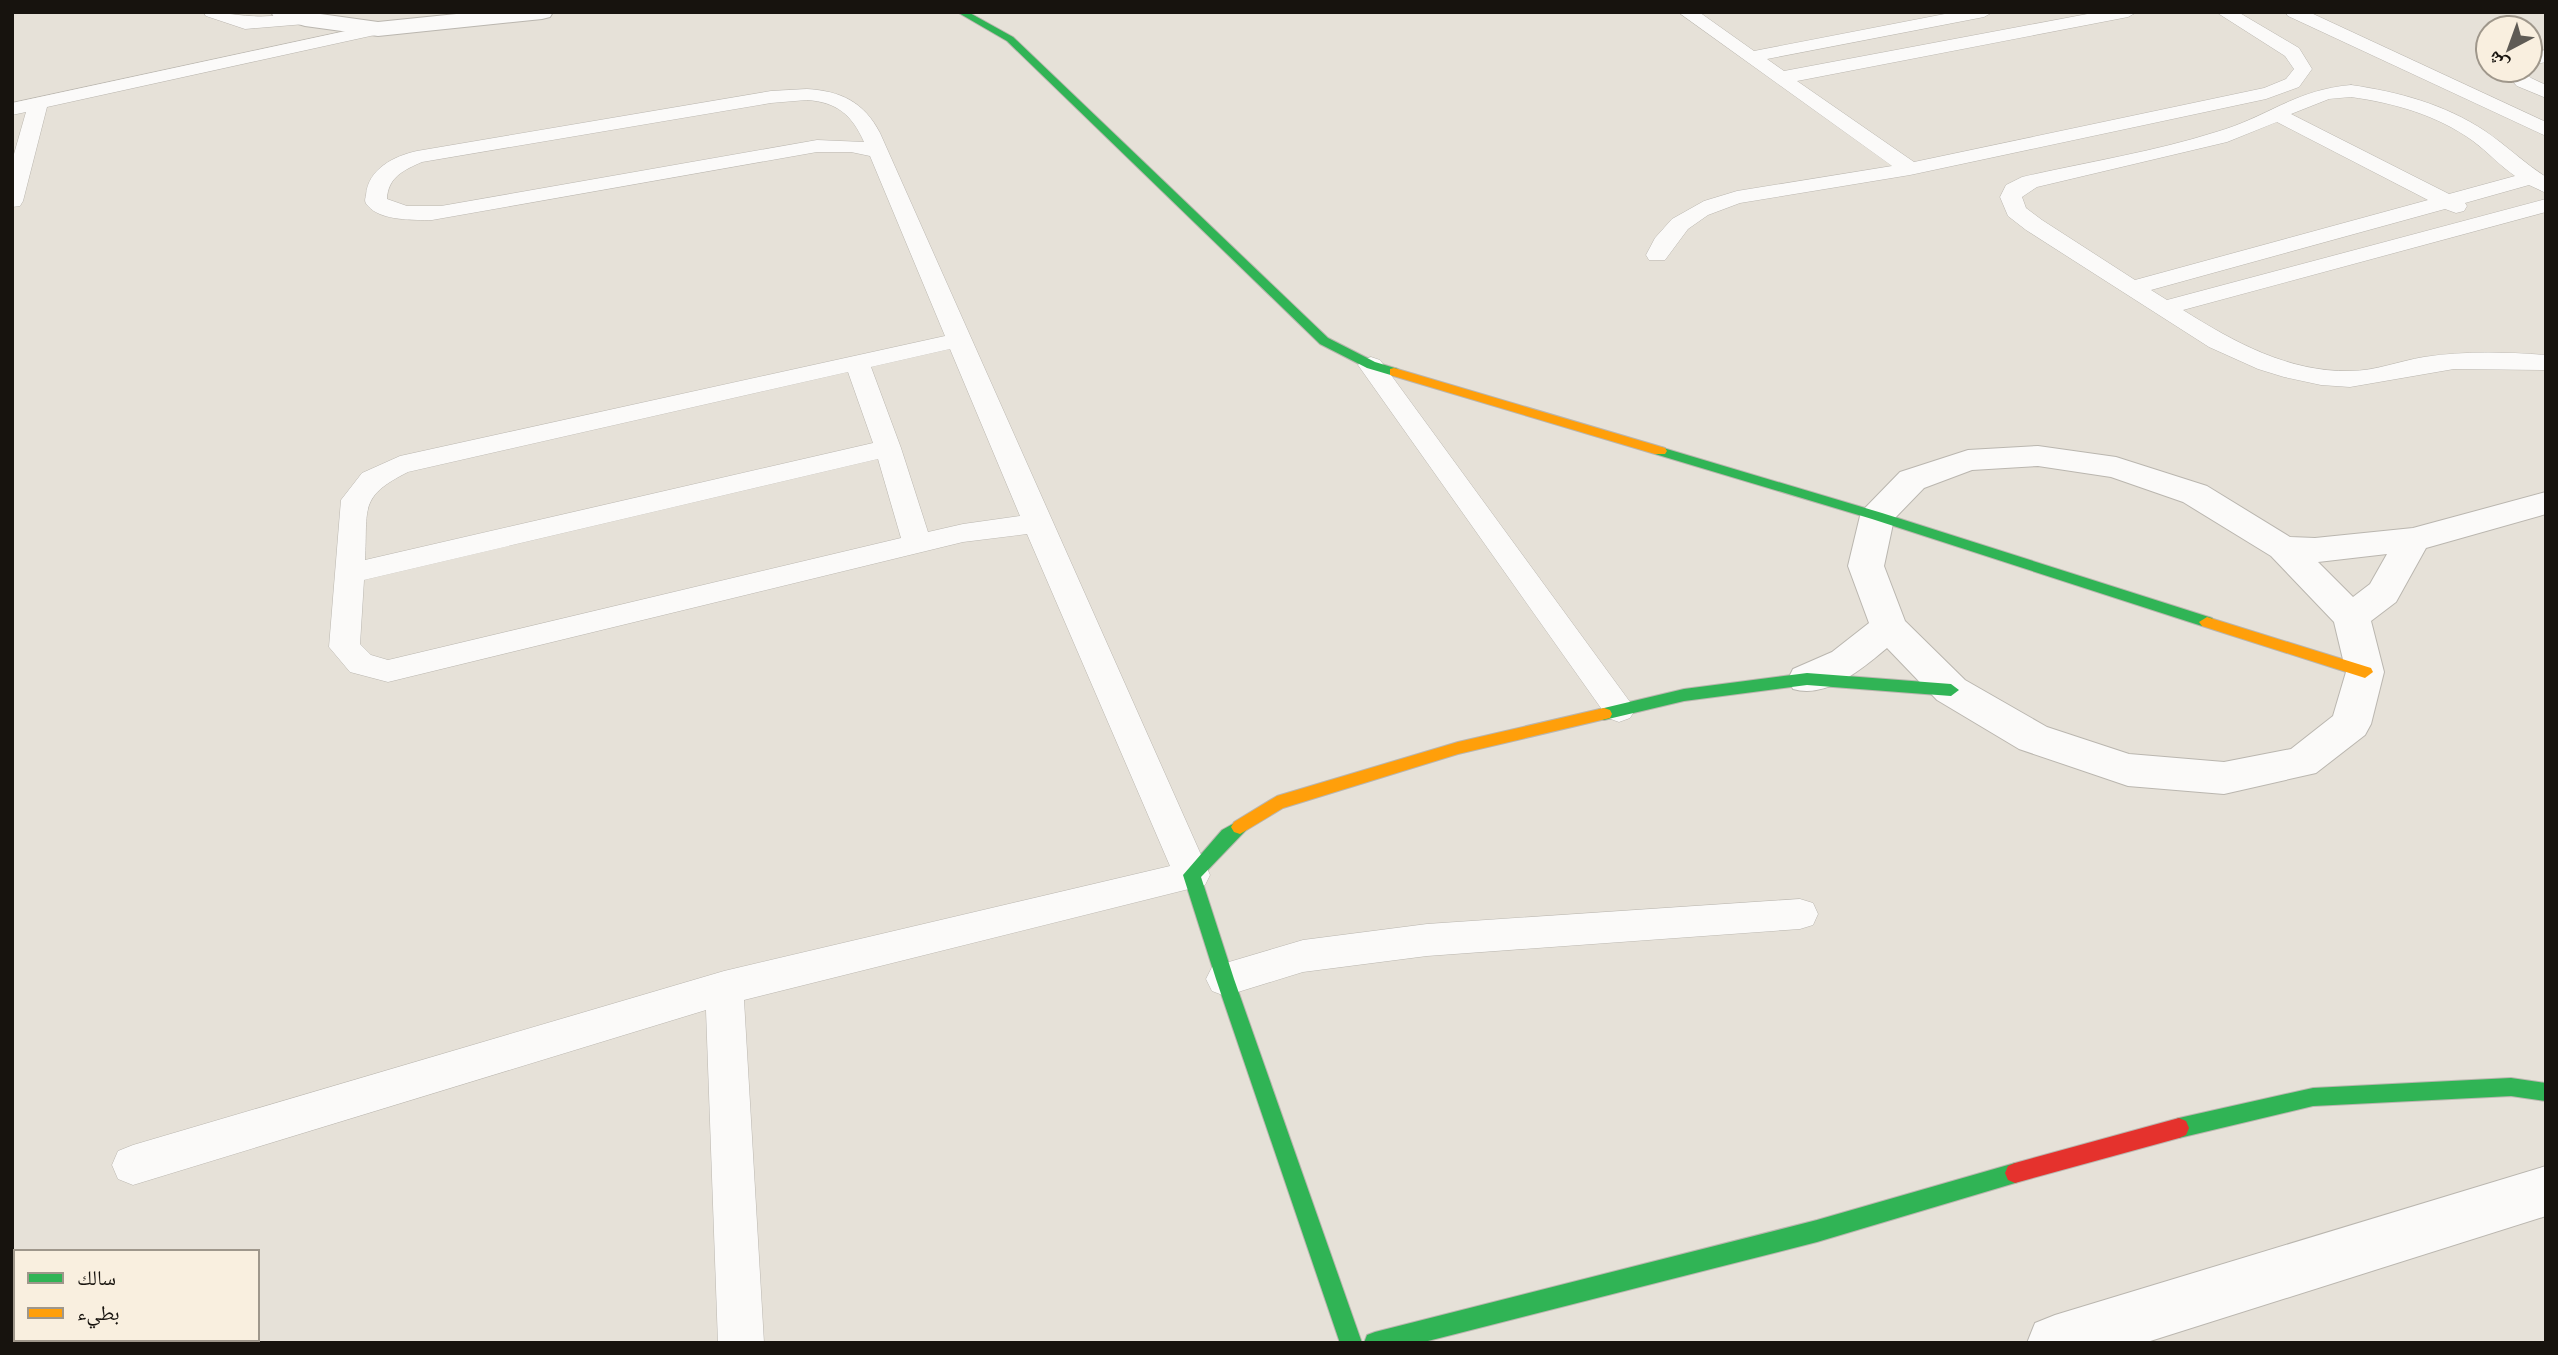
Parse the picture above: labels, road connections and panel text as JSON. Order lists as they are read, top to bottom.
{
  "legend": ["سالك", "بطيء"],
  "north": "bottom left"
}
